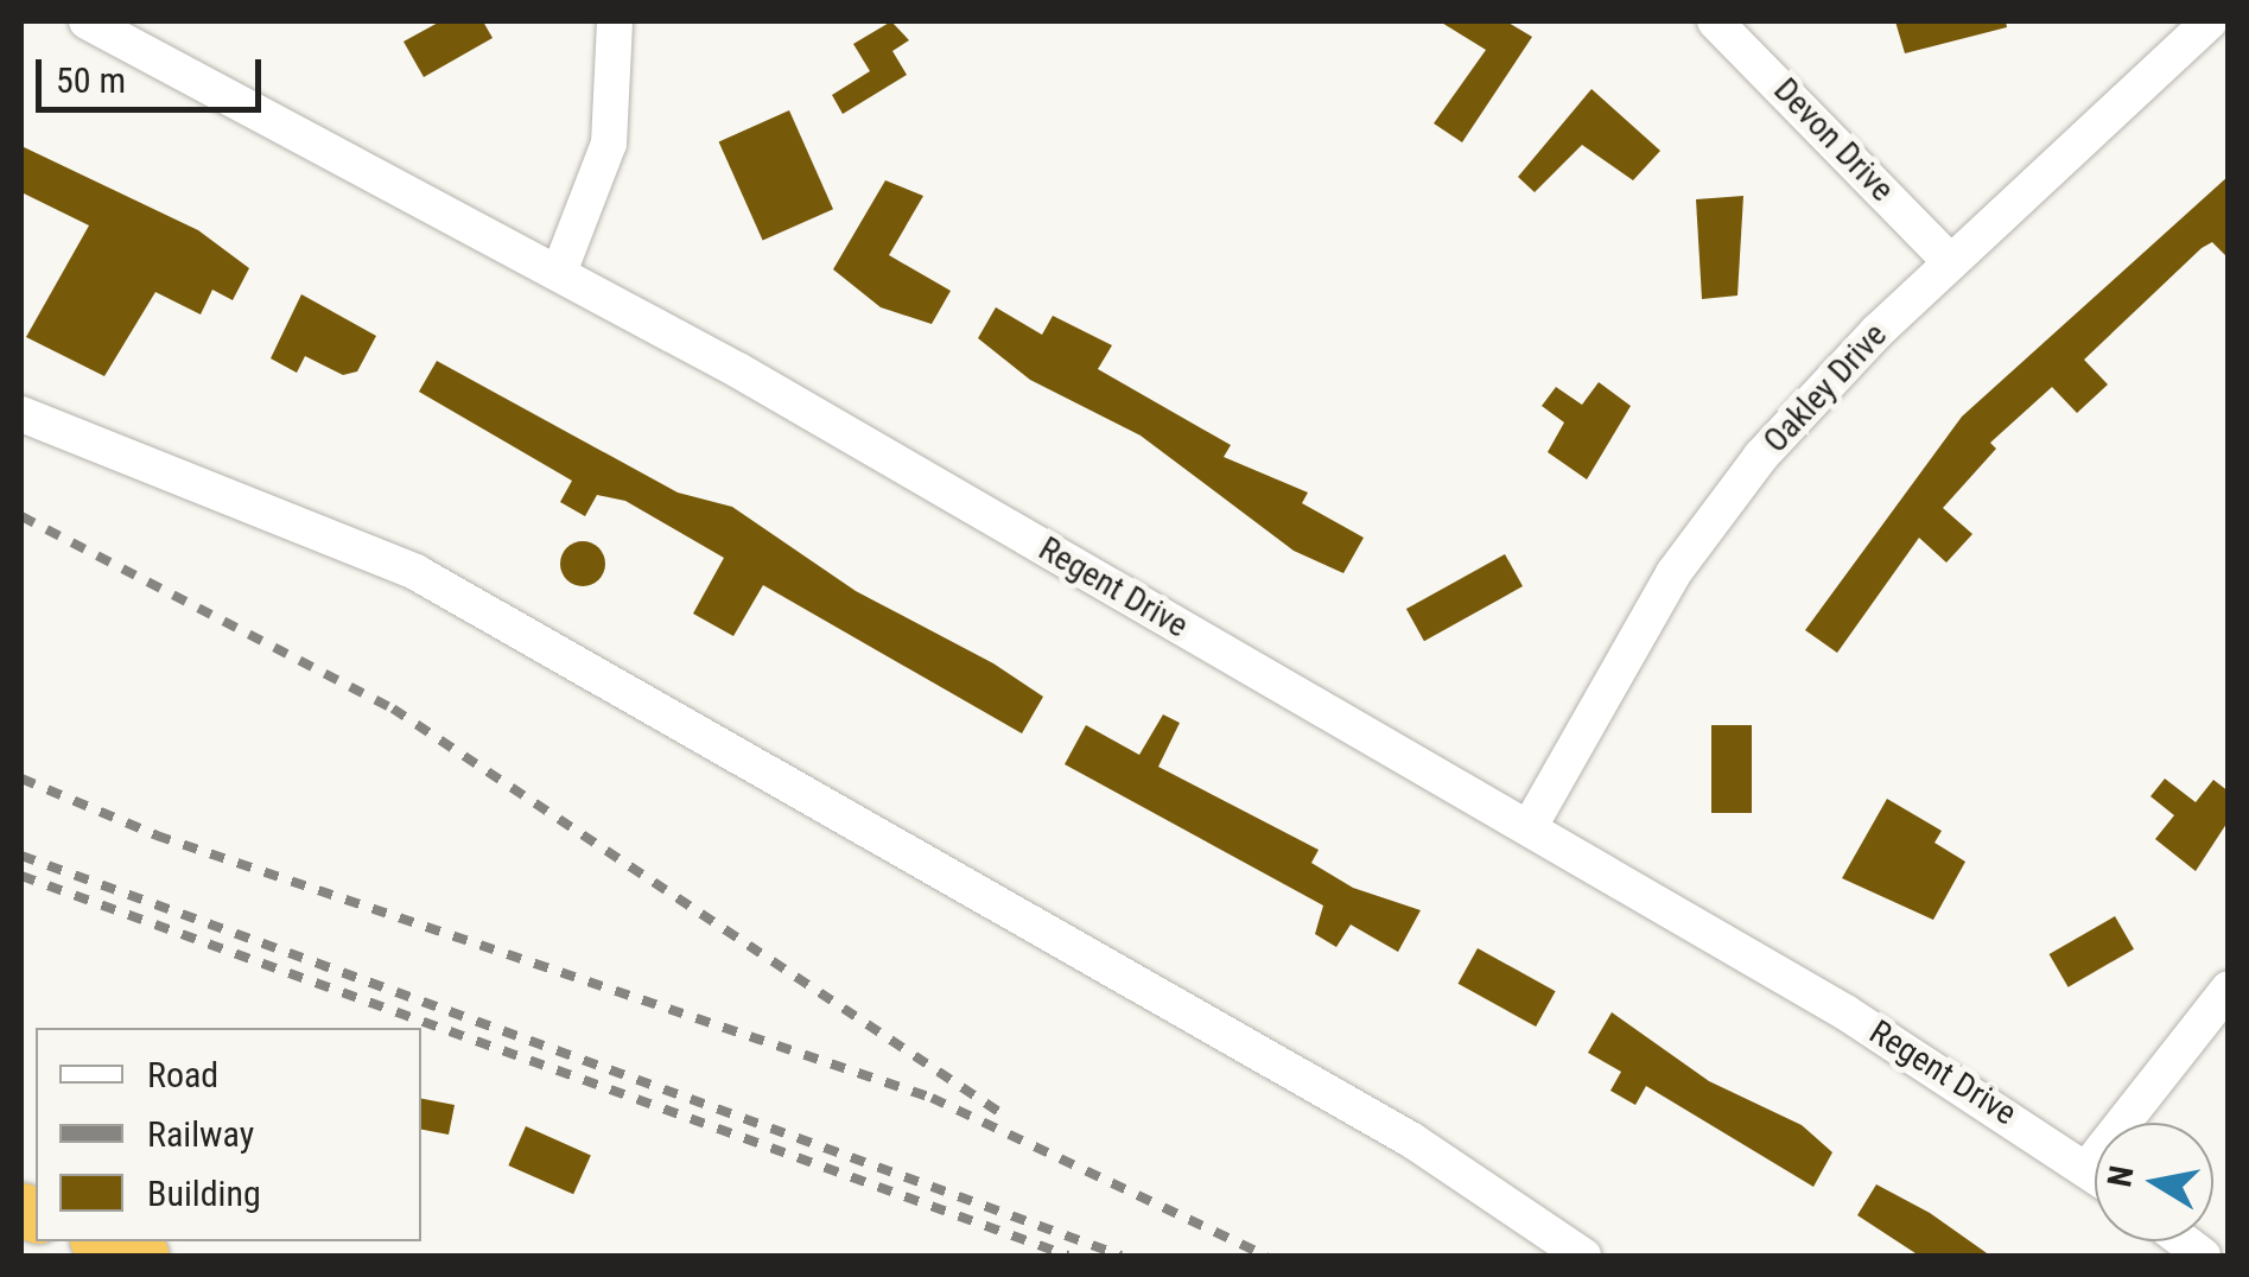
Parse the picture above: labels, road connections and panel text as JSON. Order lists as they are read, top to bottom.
{
  "streets": {
    "street": ["Devon Drive", "Oakley Drive", "Regent Drive"]
  },
  "crossings": [
    ["Devon Drive", "Oakley Drive"],
    ["Oakley Drive", "Regent Drive"]
  ],
  "legend": ["Road", "Railway", "Building"],
  "scale_bar": "50 m",
  "north": "left"
}
